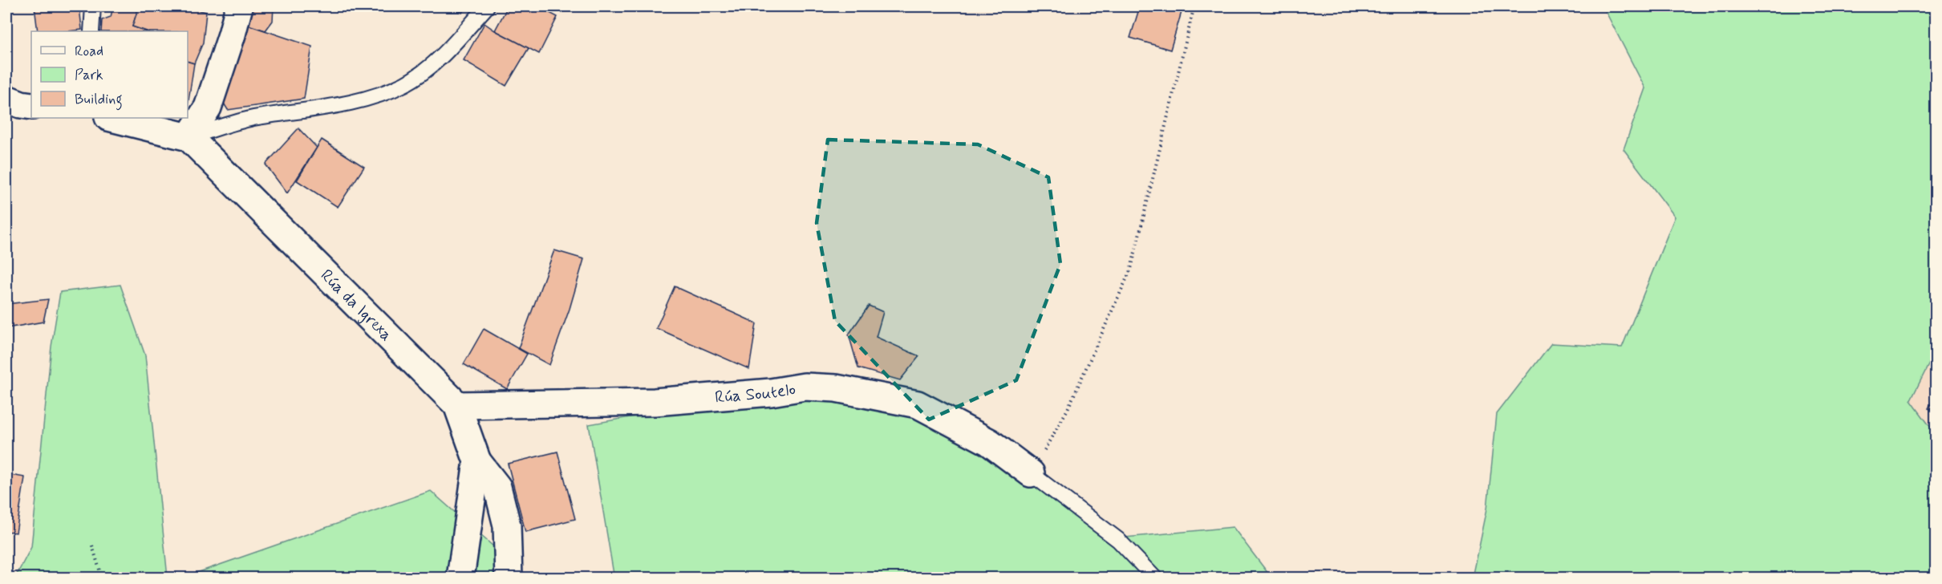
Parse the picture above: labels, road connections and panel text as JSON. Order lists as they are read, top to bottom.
{
  "streets": {
    "street": ["Rúa da Igrexa", "Rúa Soutelo"]
  },
  "crossings": [
    ["Rúa da Igrexa", "Rúa Soutelo"]
  ],
  "legend": ["Road", "Park", "Building"]
}
